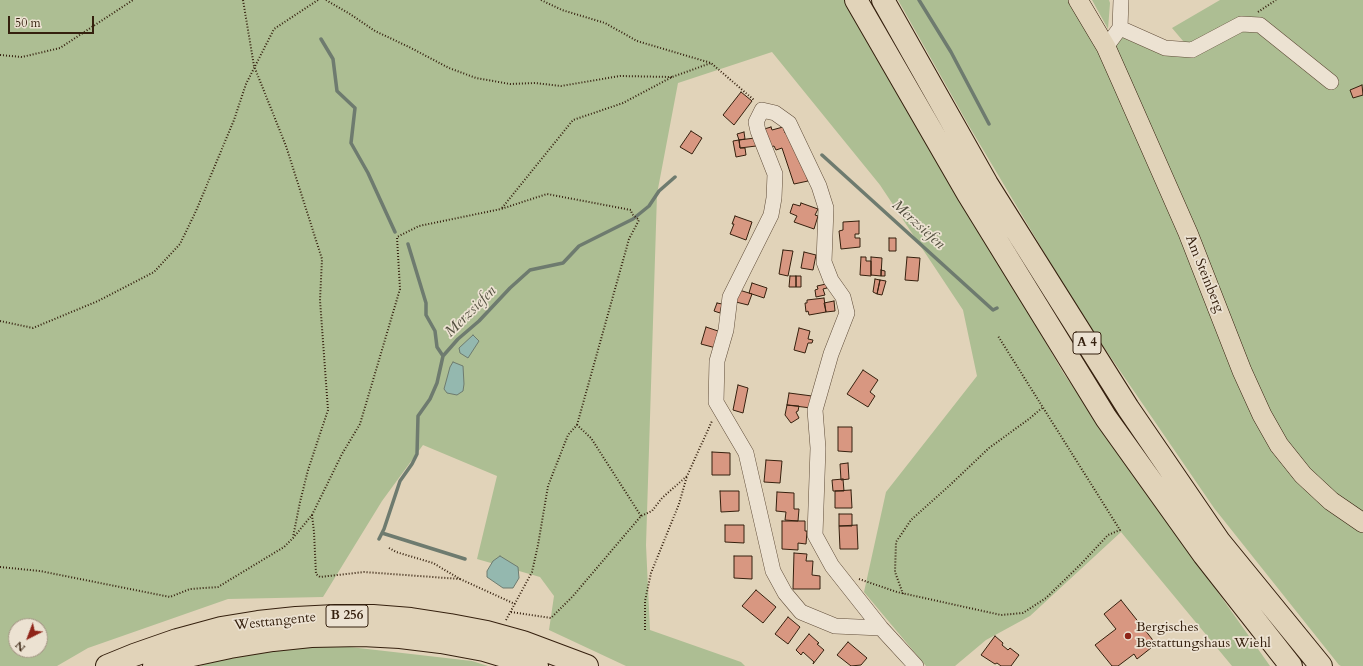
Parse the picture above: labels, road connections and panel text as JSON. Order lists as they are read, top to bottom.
{
  "streets": {
    "highway": ["A 4", "B 256", "Westtangente"],
    "main road": ["Am Steinberg"]
  },
  "water": ["Merzsiefen"],
  "places": ["Bergisches Bestattungshaus Wiehl"],
  "scale_bar": "50 m",
  "north": "bottom left"
}
